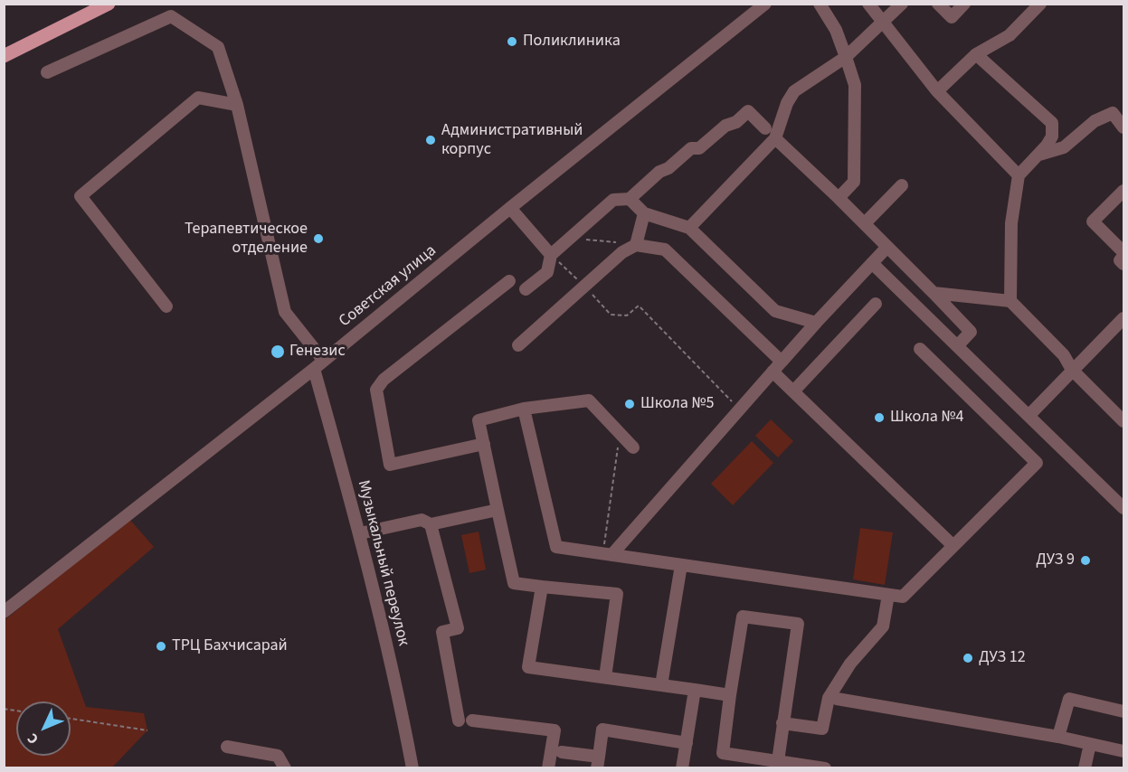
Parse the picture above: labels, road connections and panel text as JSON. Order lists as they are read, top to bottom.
{
  "streets": {
    "street": ["Советская улица", "Музыкальный переулок"]
  },
  "crossings": [
    ["Советская улица", "Музыкальный переулок"]
  ],
  "places": [
    "Поликлиника",
    "Административный корпус",
    "Терапевтическое отделение",
    "Генезис",
    "Школа №5",
    "Школа №4",
    "ДУЗ 9",
    "ТРЦ Бахчисарай",
    "ДУЗ 12"
  ],
  "north": "bottom left"
}
